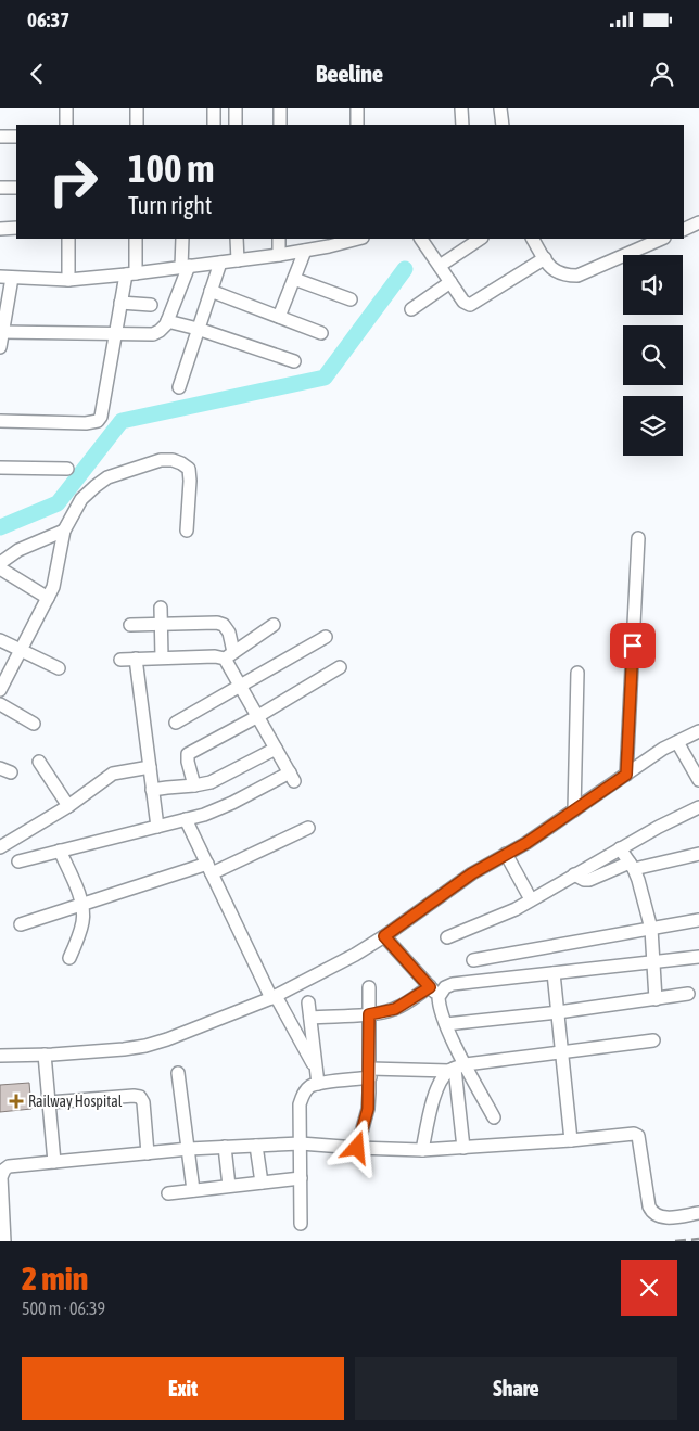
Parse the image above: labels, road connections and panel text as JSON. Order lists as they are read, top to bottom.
{
  "places": {
    "health": ["Railway Hospital"]
  },
  "page": {
    "status": "06:37",
    "header": "Beeline",
    "turn": ["100 m", "Turn right"],
    "heading": ["2 min", "500 m · 06:39"],
    "buttons": ["Exit", "Share"]
  }
}
